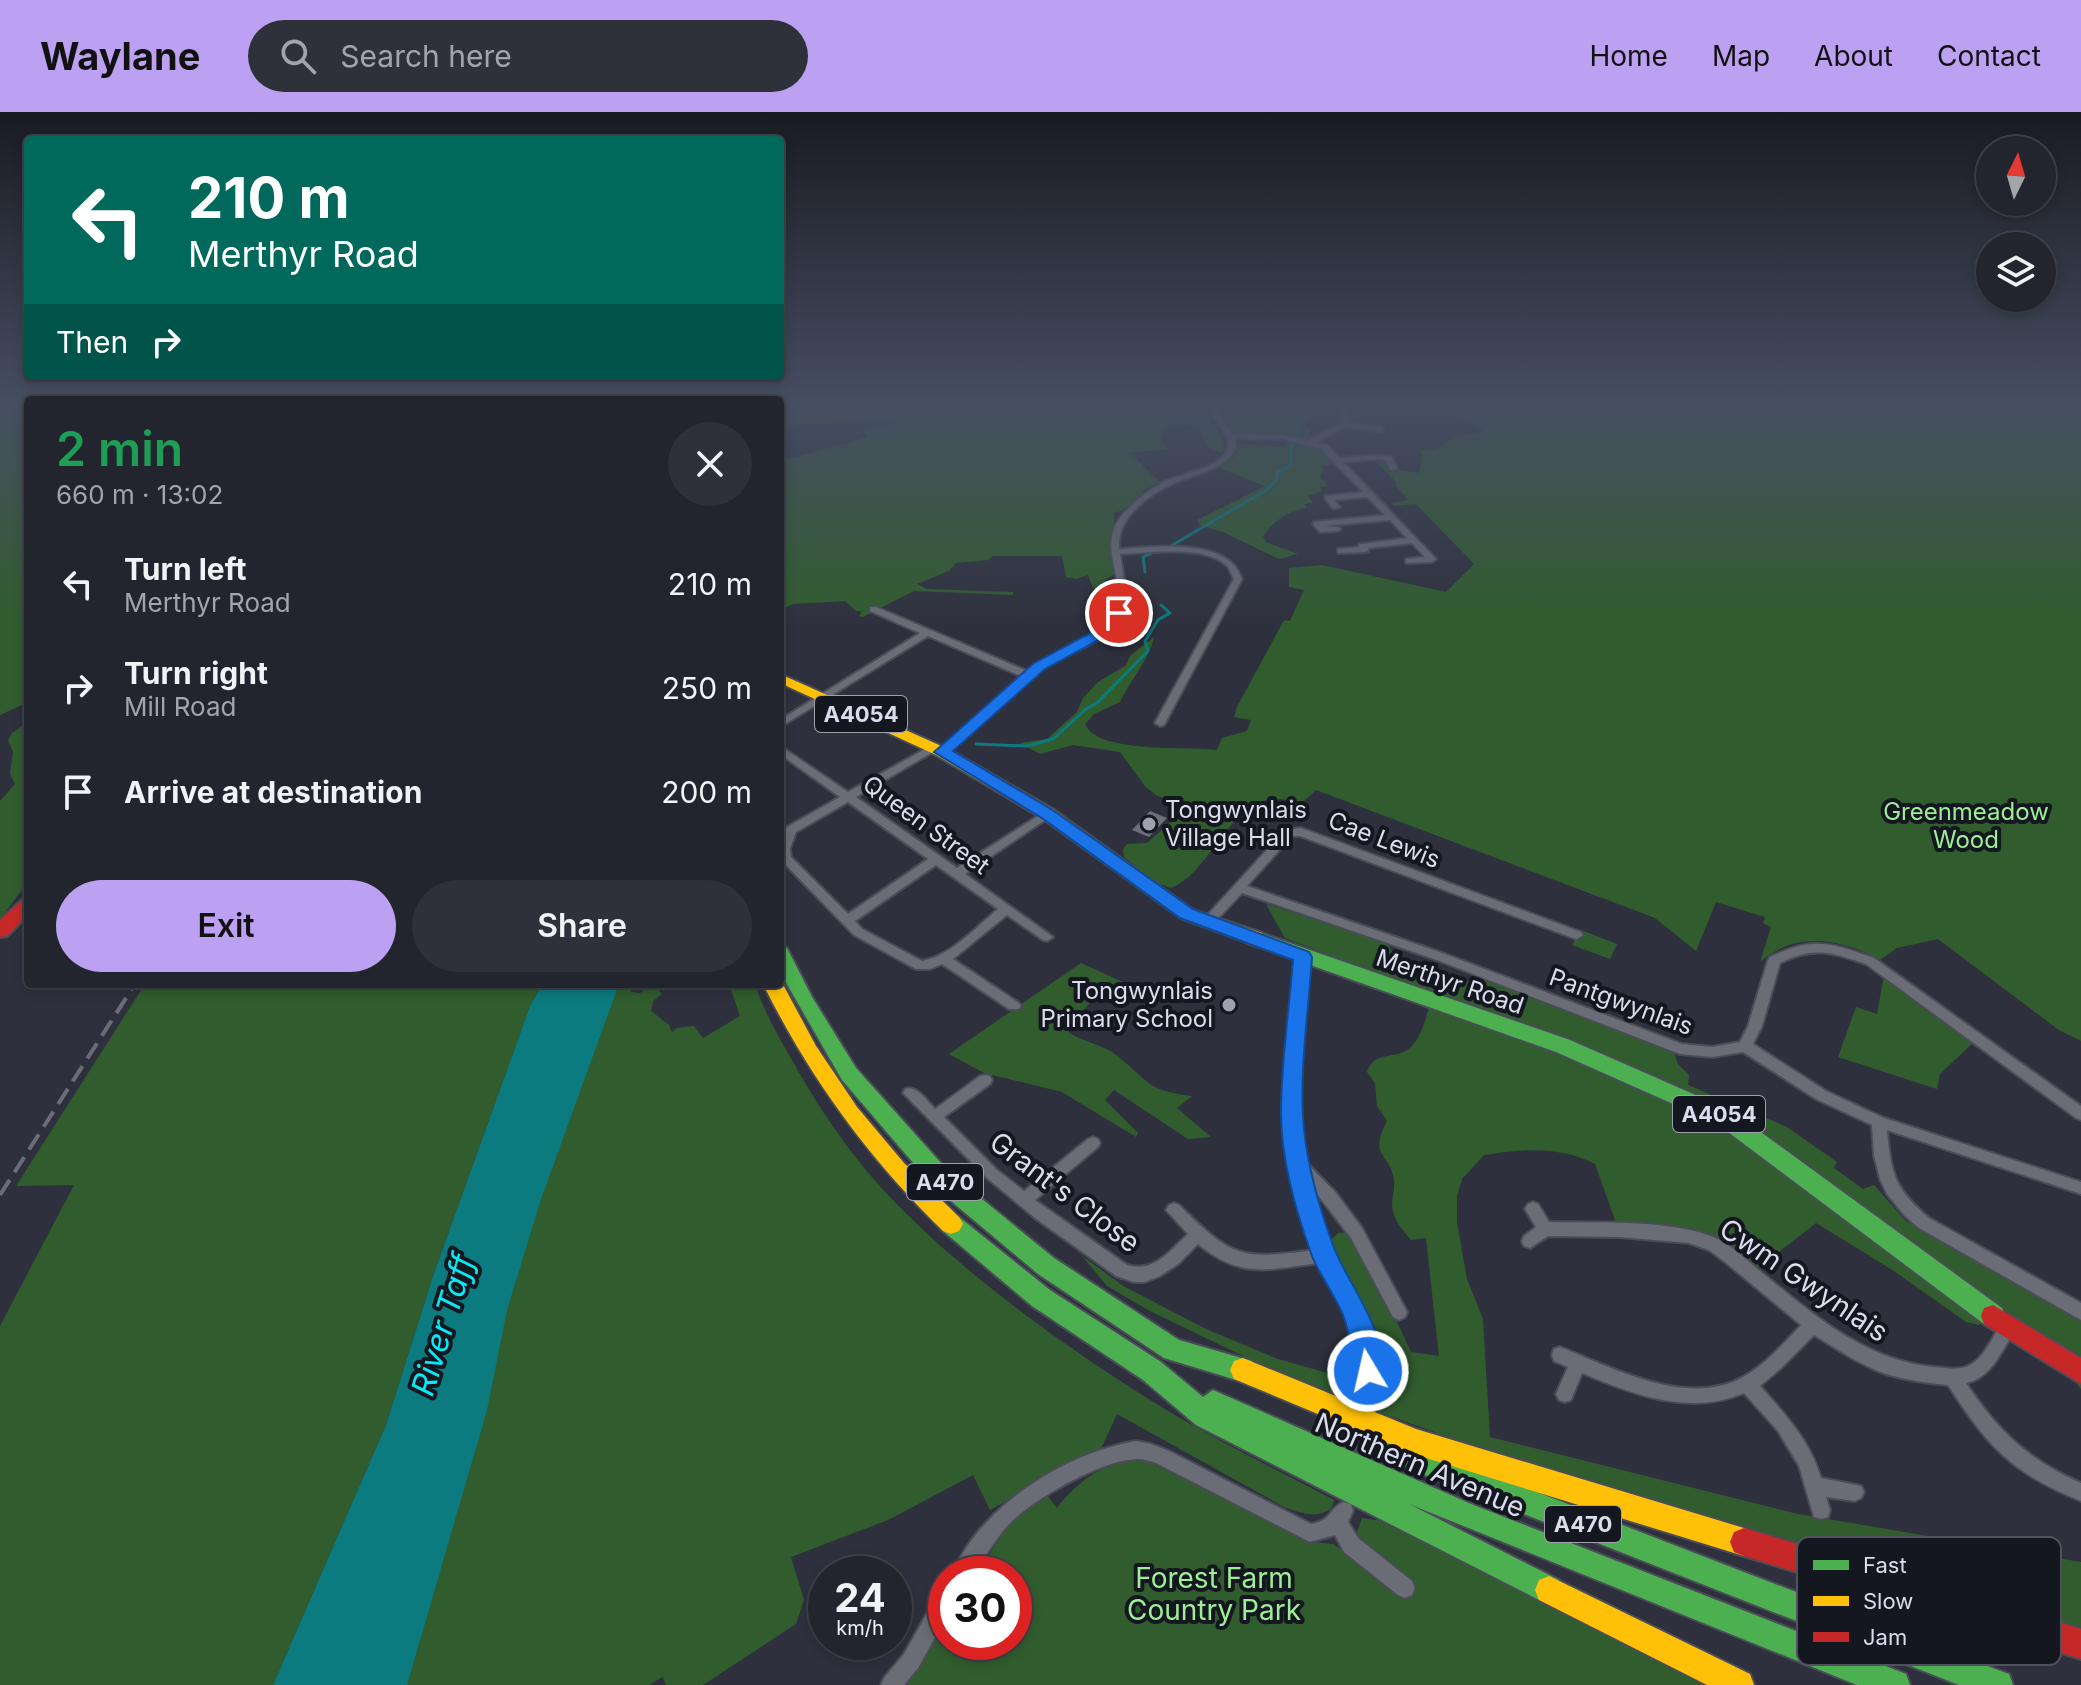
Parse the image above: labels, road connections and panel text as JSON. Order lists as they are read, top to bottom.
{
  "streets": {
    "main road": [
      "A4054",
      "Merthyr Road",
      "A470",
      "Northern Avenue"
    ],
    "street": [
      "Queen Street",
      "Cae Lewis",
      "Pantgwynlais",
      "Grant's Close",
      "Cwm Gwynlais"
    ]
  },
  "crossings": [
    ["Cae Lewis", "Merthyr Road"],
    ["Cae Lewis", "Pantgwynlais"],
    ["A470", "Northern Avenue"]
  ],
  "water": ["River Taff"],
  "parks": ["Greenmeadow Wood", "Forest Farm Country Park"],
  "places": ["Tongwynlais Village Hall", "Tongwynlais Primary School"],
  "legend": ["Fast", "Slow", "Jam"],
  "north": "top",
  "page": {
    "header": "Waylane",
    "search": "Search here",
    "nav": [
      "Home",
      "Map",
      "About",
      "Contact"
    ],
    "turn": ["210 m", "Merthyr Road"],
    "then": "Then",
    "heading": ["2 min", "660 m · 13:02"],
    "list": [
      {
        "name": "Turn left",
        "note": "Merthyr Road",
        "value": "210 m"
      },
      {
        "name": "Turn right",
        "note": "Mill Road",
        "value": "250 m"
      },
      {
        "name": "Arrive at destination",
        "value": "200 m"
      }
    ],
    "buttons": ["Exit", "Share"],
    "speed": "24 km/h",
    "limit": "30"
  }
}
